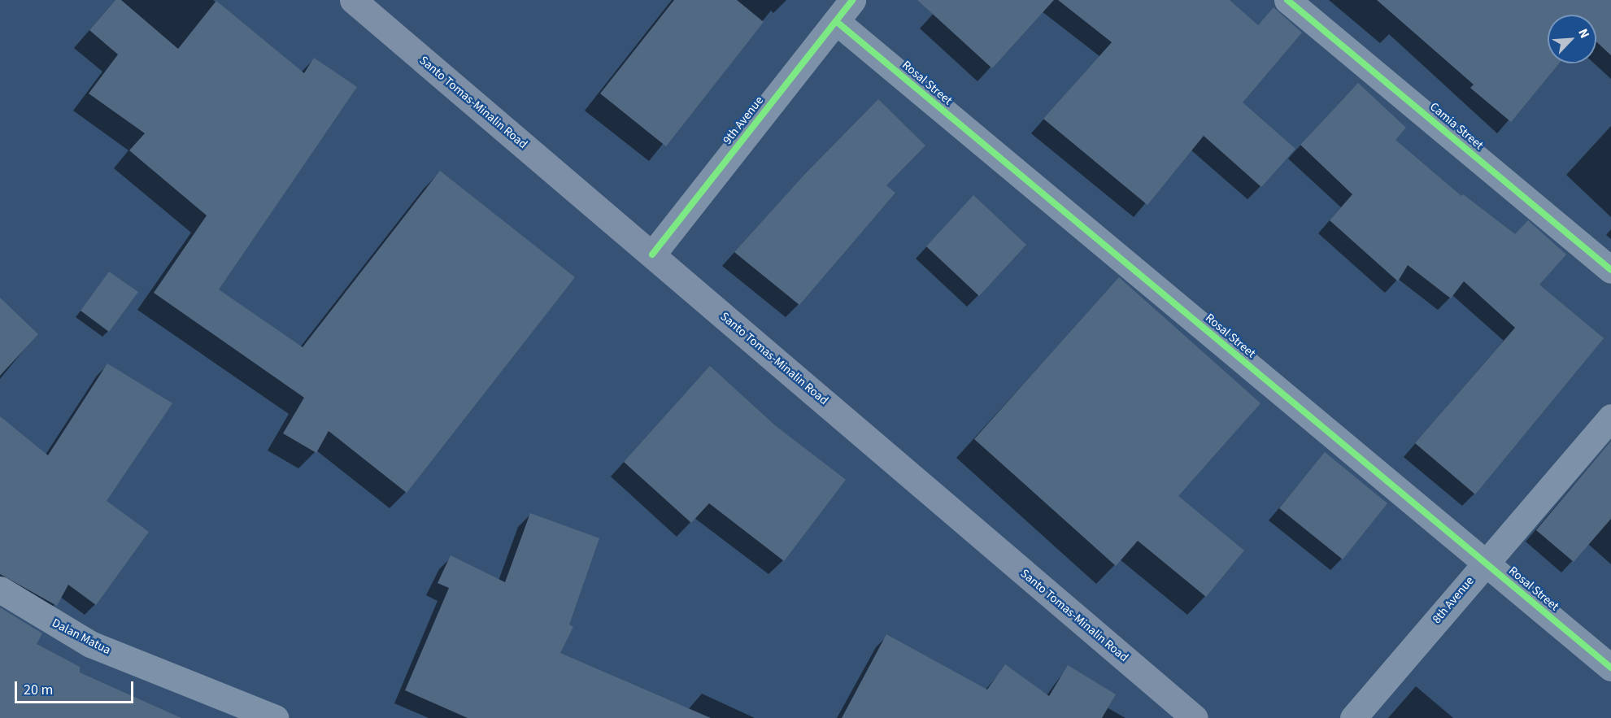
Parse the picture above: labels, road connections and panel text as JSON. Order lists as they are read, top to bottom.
{
  "streets": {
    "main road": ["Santo Tomas-Minalin Road"],
    "street": [
      "Rosal Street",
      "9th Avenue",
      "Camia Street",
      "8th Avenue",
      "Dalan Matua"
    ]
  },
  "crossings": [
    ["Rosal Street", "9th Avenue"],
    ["Rosal Street", "8th Avenue"],
    ["Santo Tomas-Minalin Road", "9th Avenue"]
  ],
  "scale_bar": "20 m",
  "north": "top right"
}
